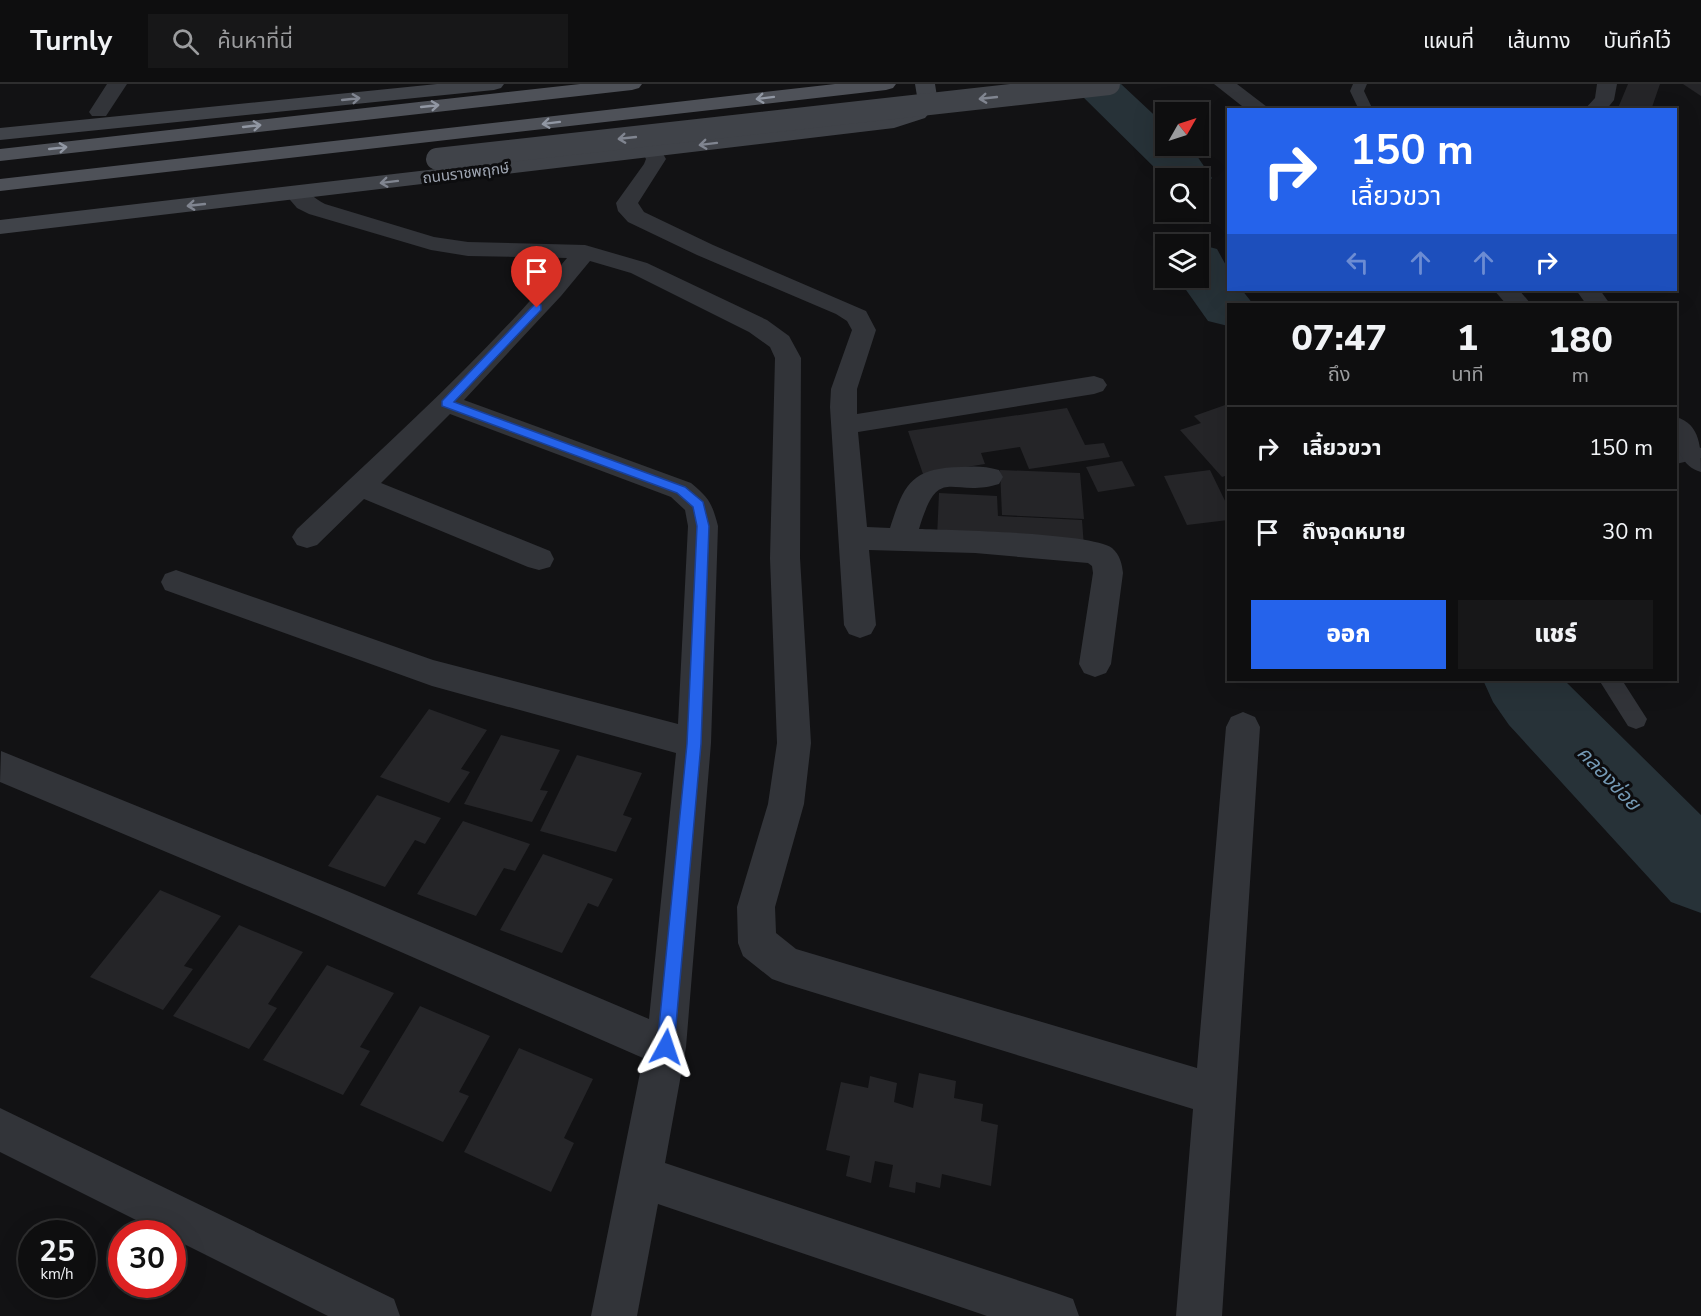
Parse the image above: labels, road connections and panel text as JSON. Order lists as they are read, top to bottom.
{
  "streets": {
    "main road": ["ถนนราชพฤกษ์"]
  },
  "water": ["คลองข่อย"],
  "north": "top right",
  "page": {
    "header": "Turnly",
    "search": "ค้นหาที่นี่",
    "nav": ["แผนที่", "เส้นทาง", "บันทึกไว้"],
    "turn": ["150 m", "เลี้ยวขวา"],
    "eta": [
      "07:47",
      "ถึง",
      "1",
      "นาที",
      "180",
      "m"
    ],
    "list": [
      {
        "name": "เลี้ยวขวา",
        "value": "150 m"
      },
      {
        "name": "ถึงจุดหมาย",
        "value": "30 m"
      }
    ],
    "buttons": ["ออก", "แชร์"],
    "speed": "25 km/h",
    "limit": "30"
  }
}
